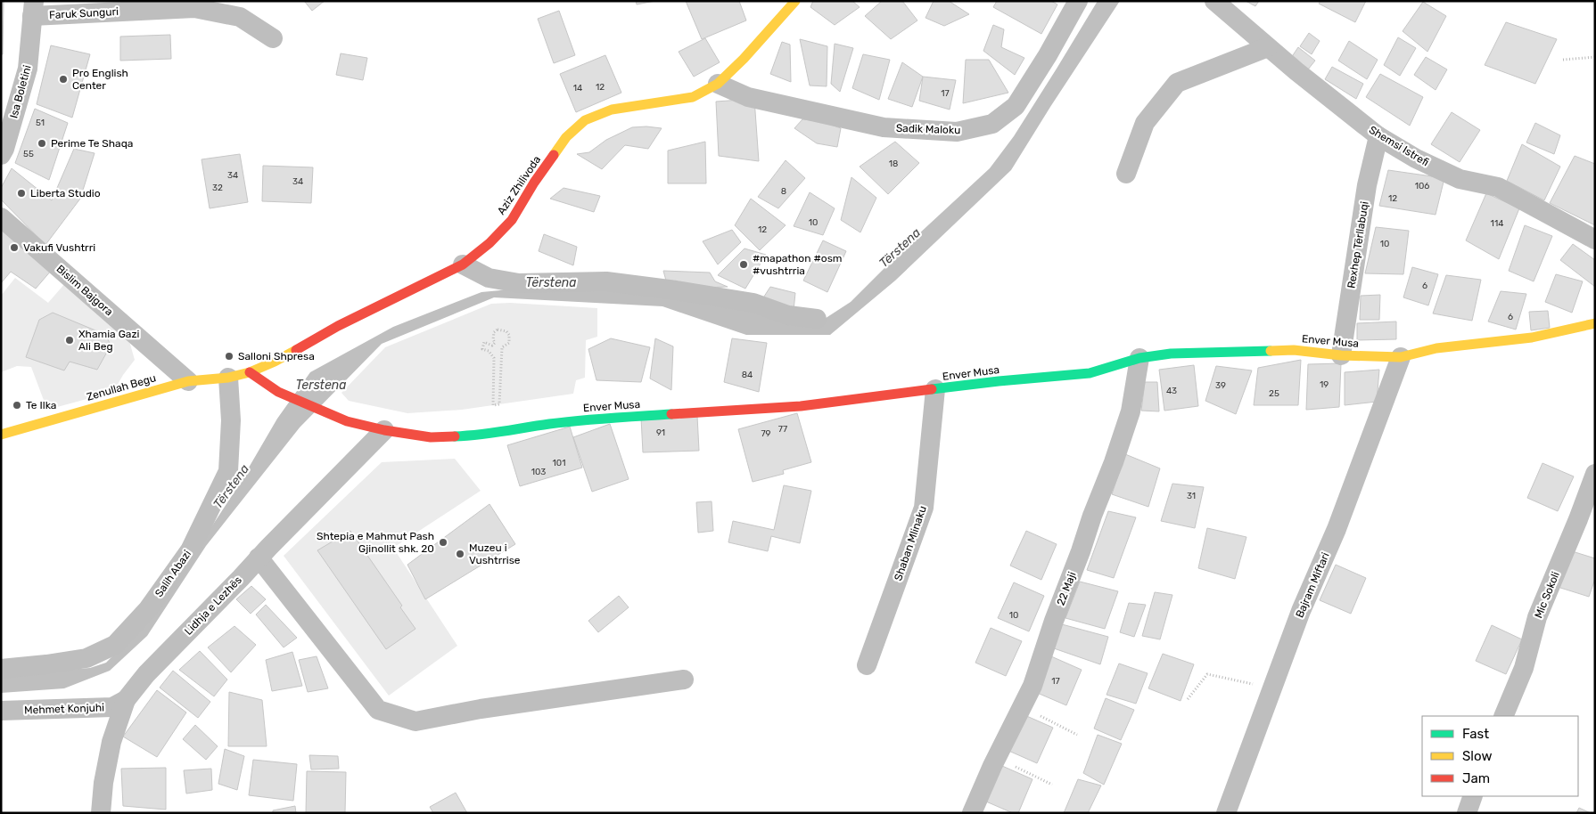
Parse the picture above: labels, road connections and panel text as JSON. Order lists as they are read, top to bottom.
{
  "streets": {
    "street": [
      "Faruk Sunguri",
      "Isa Boletini",
      "Sadik Maloku",
      "Shemsi Istrefi",
      "Aziz Zhilivoda",
      "Rexhep Tërllabuqi",
      "Bislim Bajgora",
      "Enver Musa",
      "Zenullah Begu",
      "Shaban Mlinaku",
      "Salih Abazi",
      "Bajram Miftari",
      "22 Maji",
      "Mic Sokoli",
      "Lidhja e Lezhës",
      "Mehmet Konjuhi"
    ]
  },
  "crossings": [
    ["Faruk Sunguri", "Isa Boletini"],
    ["Sadik Maloku", "Aziz Zhilivoda"],
    ["Shemsi Istrefi", "Rexhep Tërllabuqi"],
    ["Aziz Zhilivoda", "Enver Musa"],
    ["Aziz Zhilivoda", "Zenullah Begu"],
    ["Rexhep Tërllabuqi", "Enver Musa"],
    ["Bislim Bajgora", "Zenullah Begu"],
    ["Enver Musa", "Zenullah Begu"],
    ["Enver Musa", "Shaban Mlinaku"],
    ["Enver Musa", "Bajram Miftari"],
    ["Enver Musa", "22 Maji"],
    ["Enver Musa", "Lidhja e Lezhës"],
    ["Zenullah Begu", "Salih Abazi"],
    ["Lidhja e Lezhës", "Mehmet Konjuhi"]
  ],
  "water": ["Tërstena", "Terstena"],
  "places": [
    "Pro English Center",
    "Perime Te Shaqa",
    "Liberta Studio",
    "Vakufi Vushtrri",
    "#mapathon #osm #vushtrria",
    "Xhamia Gazi Ali Beg",
    "Salloni Shpresa",
    "Te Ilka",
    "Shtepia e Mahmut Pash Gjinollit shk. 20",
    "Muzeu i Vushtrrise"
  ],
  "house_numbers": [
    "12",
    "14",
    "17",
    "51",
    "55",
    "18",
    "34",
    "34",
    "106",
    "32",
    "8",
    "12",
    "10",
    "114",
    "12",
    "10",
    "6",
    "6",
    "84",
    "19",
    "39",
    "43",
    "25",
    "77",
    "91",
    "79",
    "101",
    "103",
    "31",
    "10",
    "17"
  ],
  "legend": ["Fast", "Slow", "Jam"]
}
